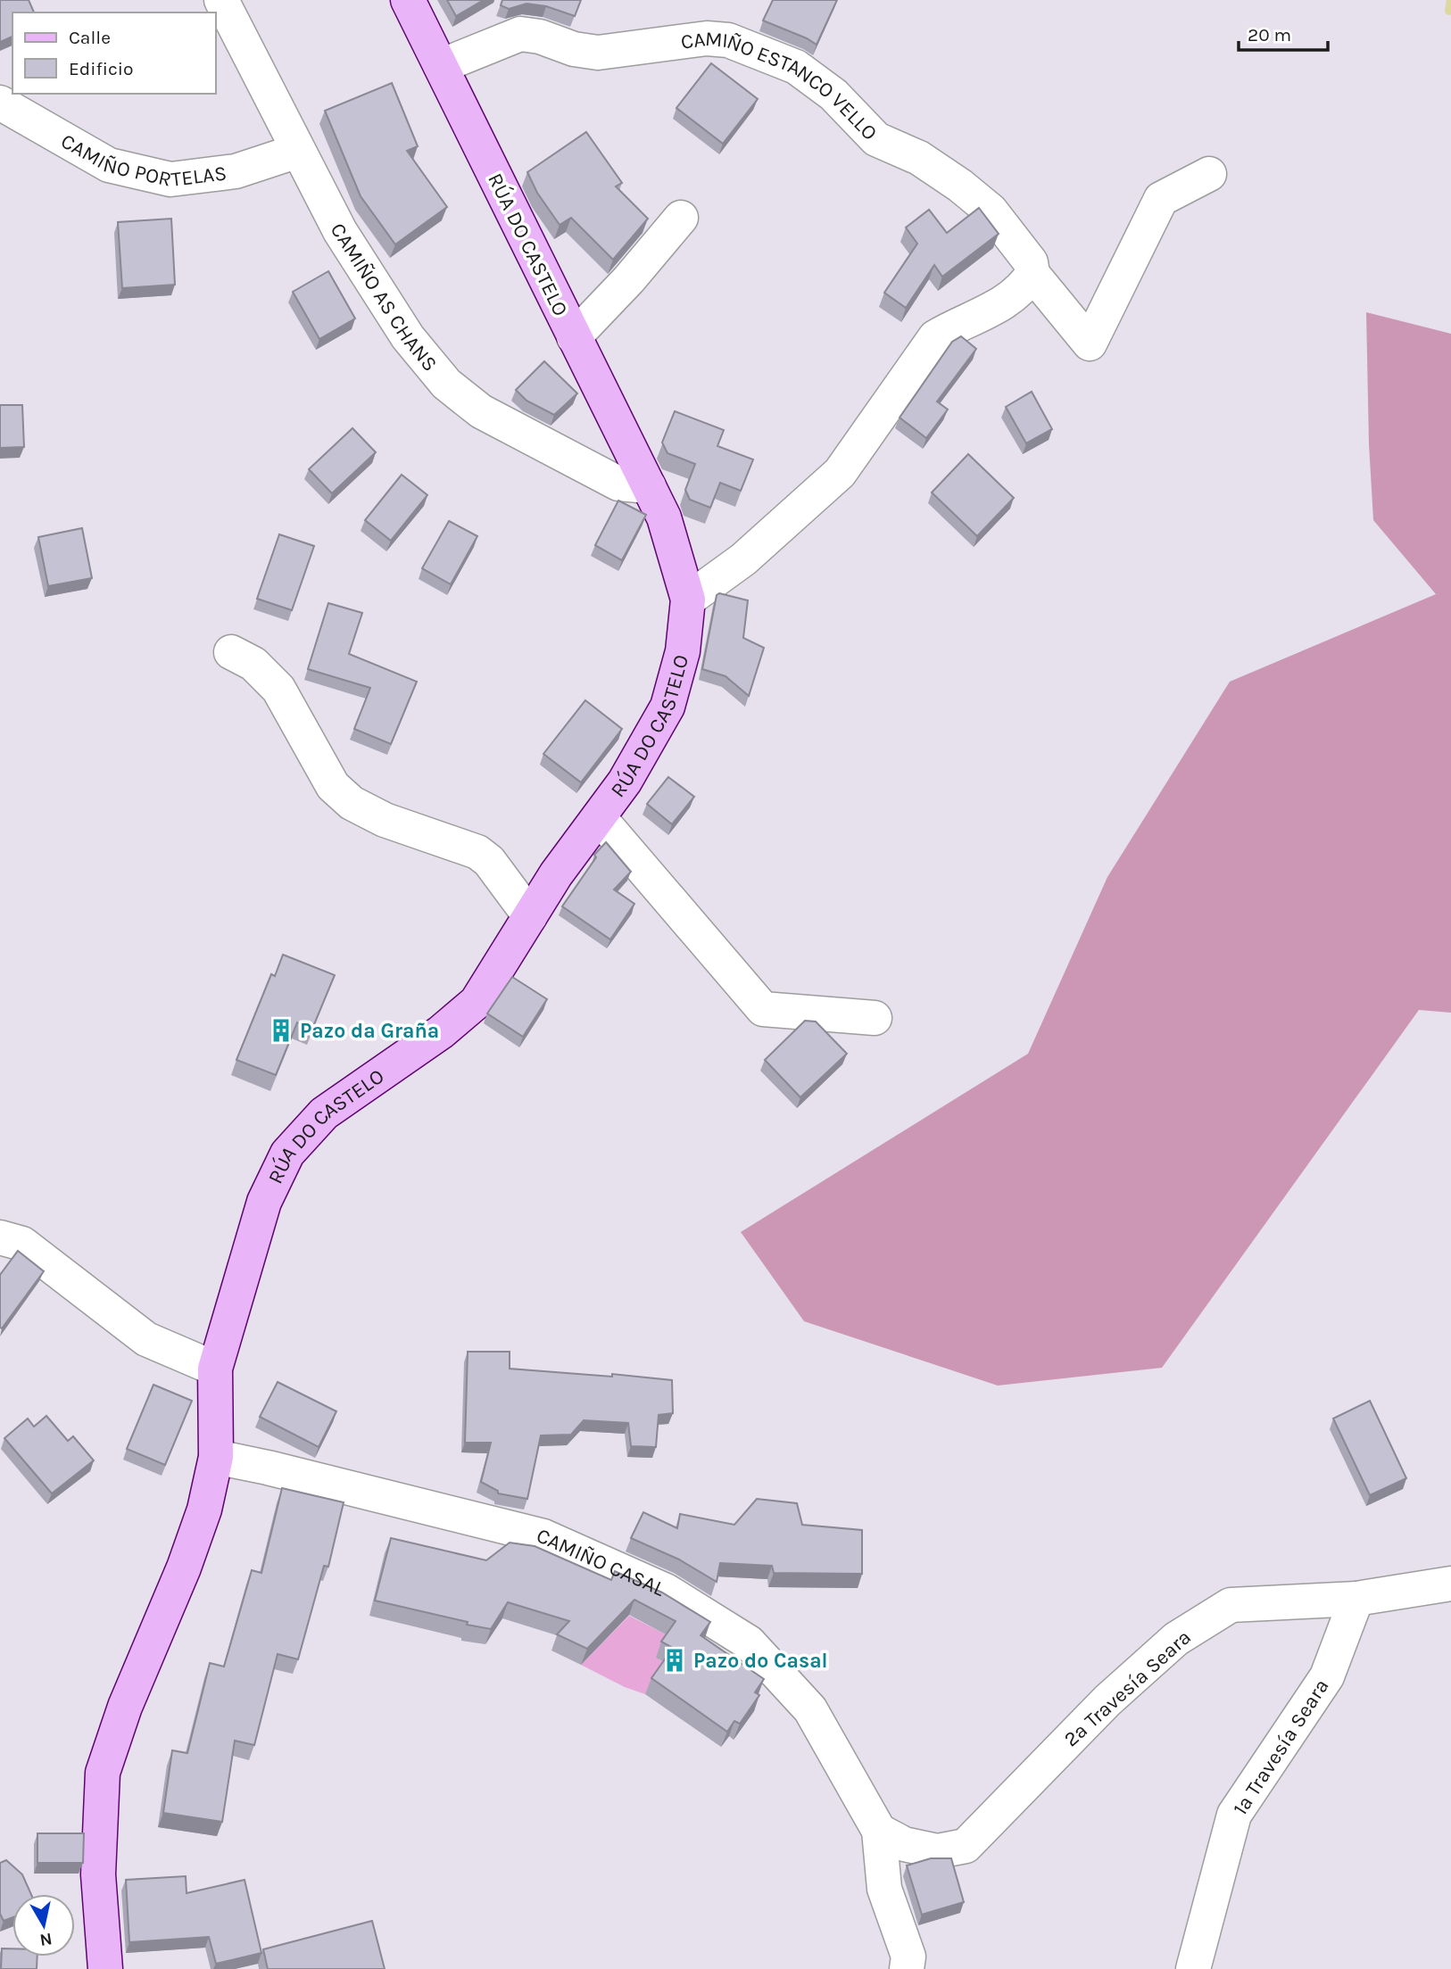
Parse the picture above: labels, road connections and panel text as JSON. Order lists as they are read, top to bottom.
{
  "streets": {
    "street": [
      "CAMIÑO ESTANCO VELLO",
      "CAMIÑO PORTELAS",
      "RÚA DO CASTELO",
      "CAMIÑO AS CHANS",
      "CAMIÑO CASAL",
      "2ª Travesía Seara",
      "1ª Travesía Seara"
    ]
  },
  "crossings": [
    ["CAMIÑO ESTANCO VELLO", "RÚA DO CASTELO"],
    ["CAMIÑO PORTELAS", "CAMIÑO AS CHANS"],
    ["RÚA DO CASTELO", "CAMIÑO AS CHANS"],
    ["RÚA DO CASTELO", "CAMIÑO CASAL"],
    ["CAMIÑO CASAL", "2ª Travesía Seara"],
    ["2ª Travesía Seara", "1ª Travesía Seara"]
  ],
  "places": {
    "building": ["Pazo da Graña", "Pazo do Casal"]
  },
  "legend": ["Calle", "Edificio"],
  "scale_bar": "20 m",
  "north": "bottom"
}
